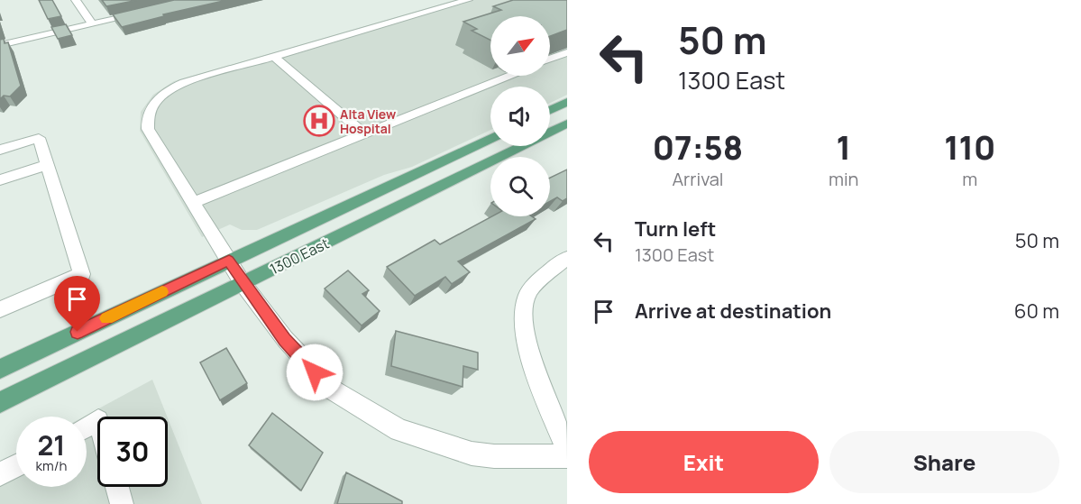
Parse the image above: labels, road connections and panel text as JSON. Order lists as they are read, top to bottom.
{
  "streets": {
    "main road": ["1300 East"]
  },
  "places": {
    "hospital": ["Alta View Hospital"]
  },
  "north": "top right",
  "page": {
    "turn": ["50 m", "1300 East"],
    "eta": [
      "07:58",
      "Arrival",
      "1",
      "min",
      "110",
      "m"
    ],
    "list": [
      {
        "name": "Turn left",
        "note": "1300 East",
        "value": "50 m"
      },
      {
        "name": "Arrive at destination",
        "value": "60 m"
      }
    ],
    "speed": "21 km/h",
    "limit": "30",
    "buttons": ["Exit", "Share"]
  }
}
